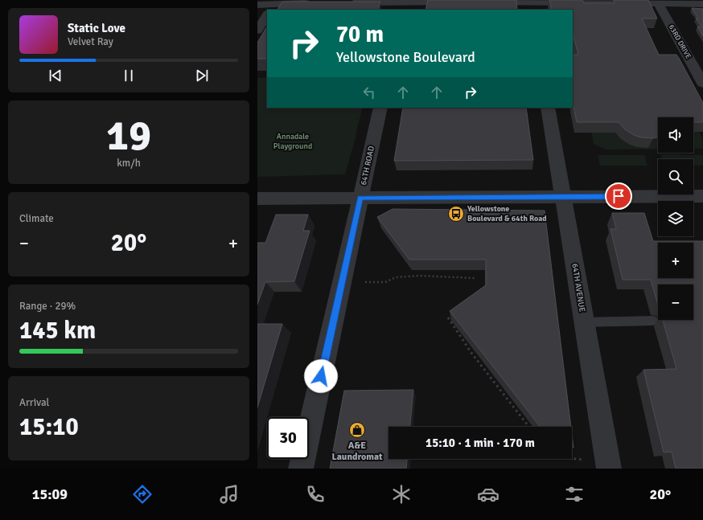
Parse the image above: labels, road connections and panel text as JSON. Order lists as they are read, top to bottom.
{
  "streets": {
    "street": ["63RD DRIVE", "64TH ROAD", "64TH AVENUE"]
  },
  "parks": ["Annadale Playground"],
  "places": {
    "bus stop": ["Yellowstone Boulevard & 64th Road"],
    "shop": ["A&E Laundromat"]
  },
  "page": {
    "turn": ["70 m", "Yellowstone Boulevard"],
    "song": ["Static Love", "Velvet Ray"],
    "tile": [
      ["19", "km/h"],
      "Climate",
      ["Range · 29%", "145 km"],
      ["Arrival", "15:10"]
    ],
    "map_buttons": ["+", "−"],
    "heat": ["−", "20°", "+"],
    "limit": "30",
    "trip": "15:10 · 1 min · 170 m",
    "tabs": ["15:09", "20°"]
  }
}
